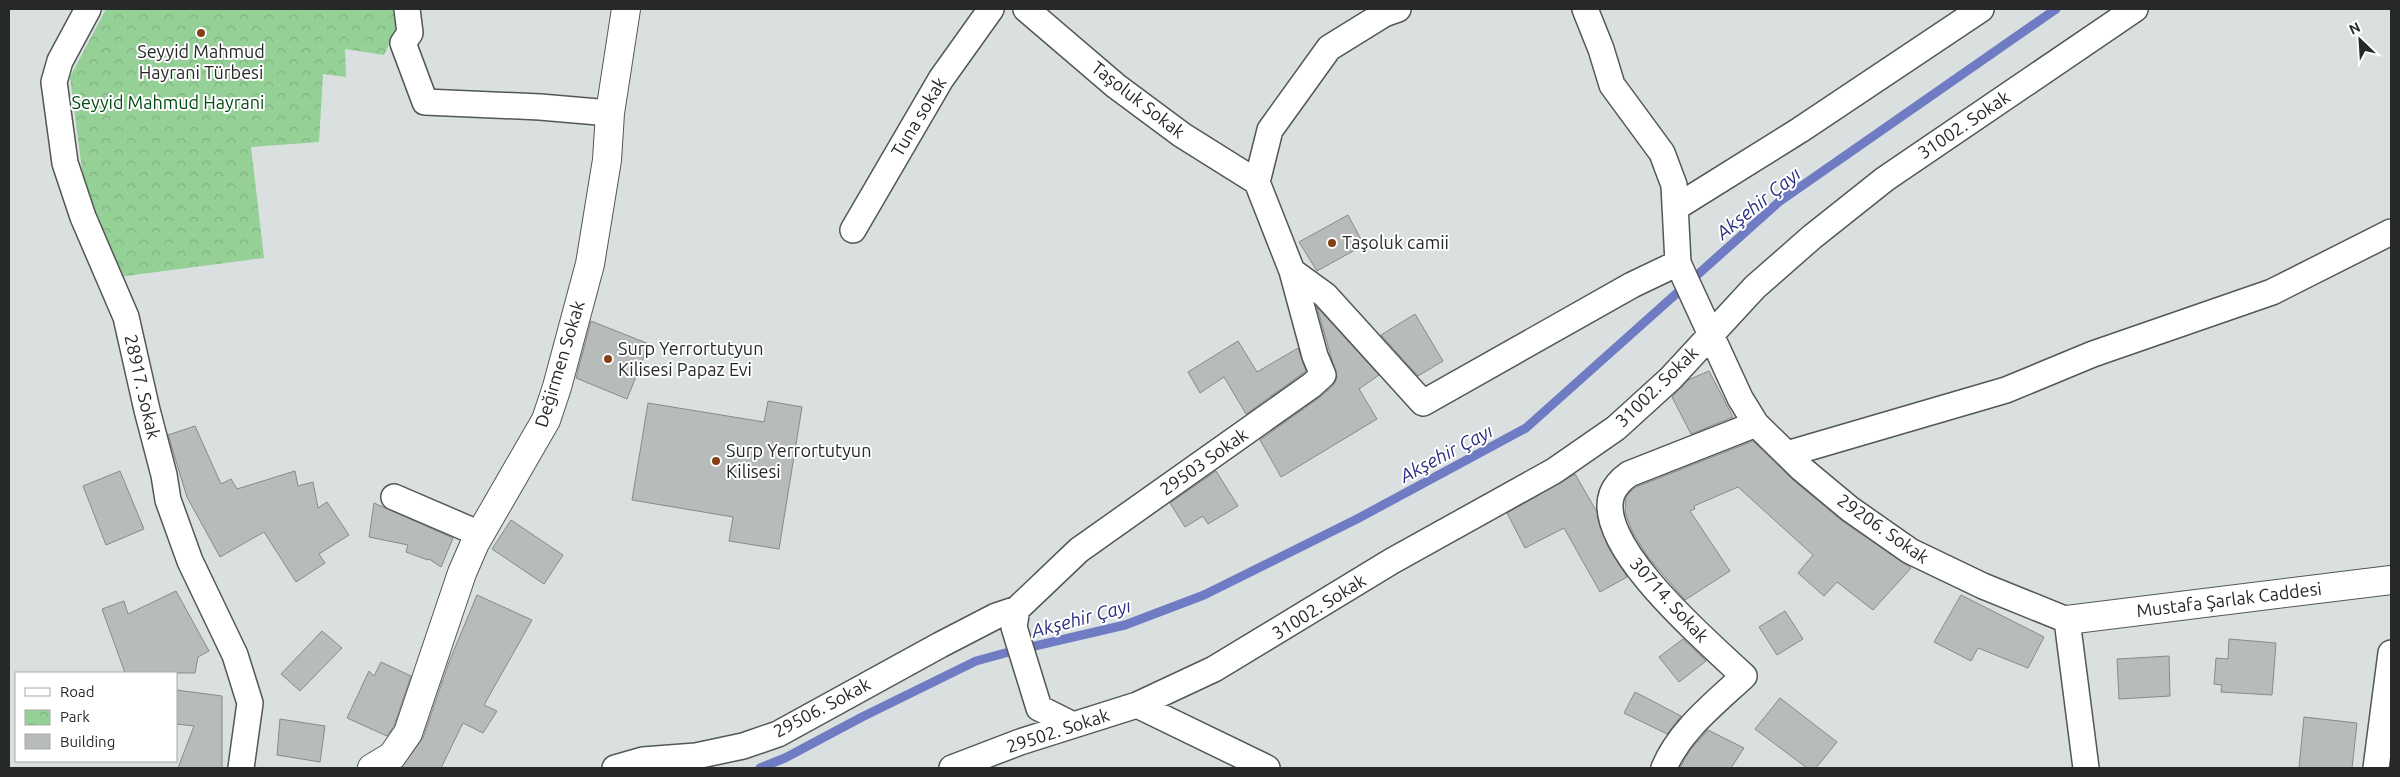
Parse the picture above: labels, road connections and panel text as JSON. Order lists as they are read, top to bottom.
{
  "streets": {
    "street": [
      "Taşoluk Sokak",
      "Tuna sokak",
      "31002. Sokak",
      "Değirmen Sokak",
      "28917. Sokak",
      "29503 Sokak",
      "29206. Sokak",
      "30714. Sokak",
      "Mustafa Şarlak Caddesi",
      "29506. Sokak",
      "29502. Sokak"
    ]
  },
  "crossings": [
    ["31002. Sokak", "29206. Sokak"],
    ["31002. Sokak", "29502. Sokak"],
    ["29503 Sokak", "29506. Sokak"],
    ["29206. Sokak", "30714. Sokak"],
    ["29206. Sokak", "Mustafa Şarlak Caddesi"]
  ],
  "water": ["Akşehir Çayı"],
  "parks": ["Seyyid Mahmud Hayrani"],
  "places": [
    "Seyyid Mahmud Hayrani Türbesi",
    "Taşoluk camii",
    "Surp Yerrortutyun Kilisesi Papaz Evi",
    "Surp Yerrortutyun Kilisesi"
  ],
  "legend": ["Road", "Park", "Building"],
  "north": "top left"
}
